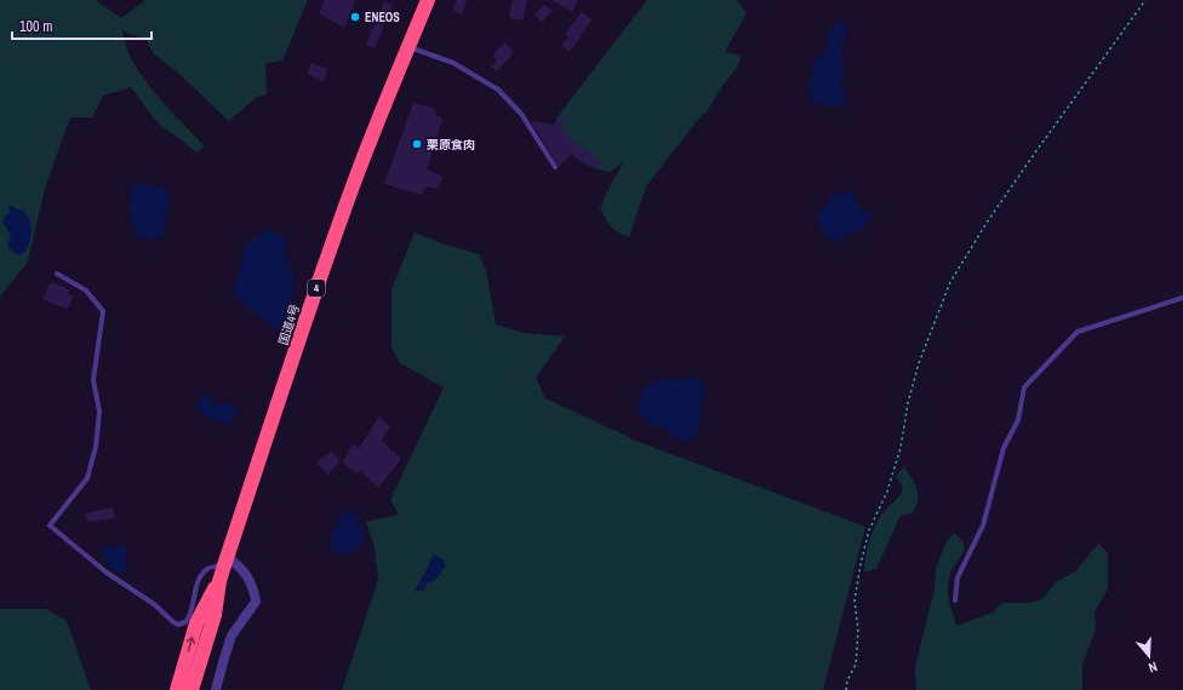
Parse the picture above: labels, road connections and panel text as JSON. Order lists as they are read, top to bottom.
{
  "streets": {
    "highway": ["4", "国道4号"]
  },
  "places": ["ENEOS", "栗原食肉"],
  "scale_bar": "100 m",
  "north": "bottom"
}
